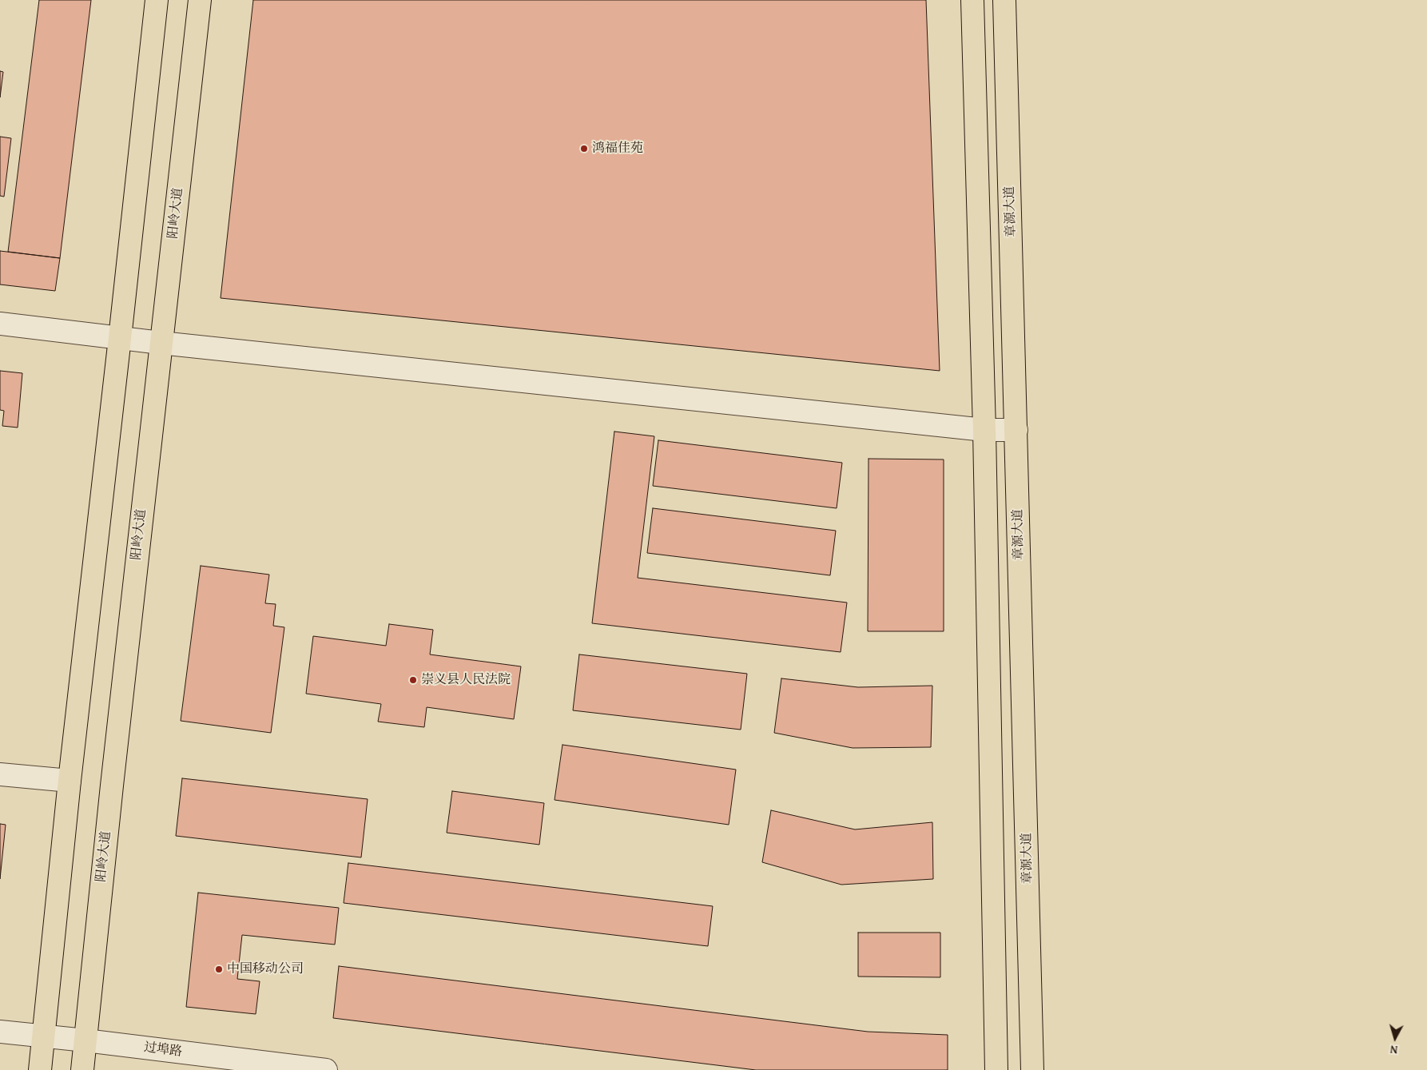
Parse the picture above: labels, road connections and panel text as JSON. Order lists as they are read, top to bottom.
{
  "streets": {
    "main road": ["章源大道", "阳岭大道"],
    "street": ["过埠路"]
  },
  "crossings": [
    ["阳岭大道", "过埠路"]
  ],
  "places": ["鸿福佳苑", "崇义县人民法院", "中国移动公司"],
  "north": "bottom"
}
